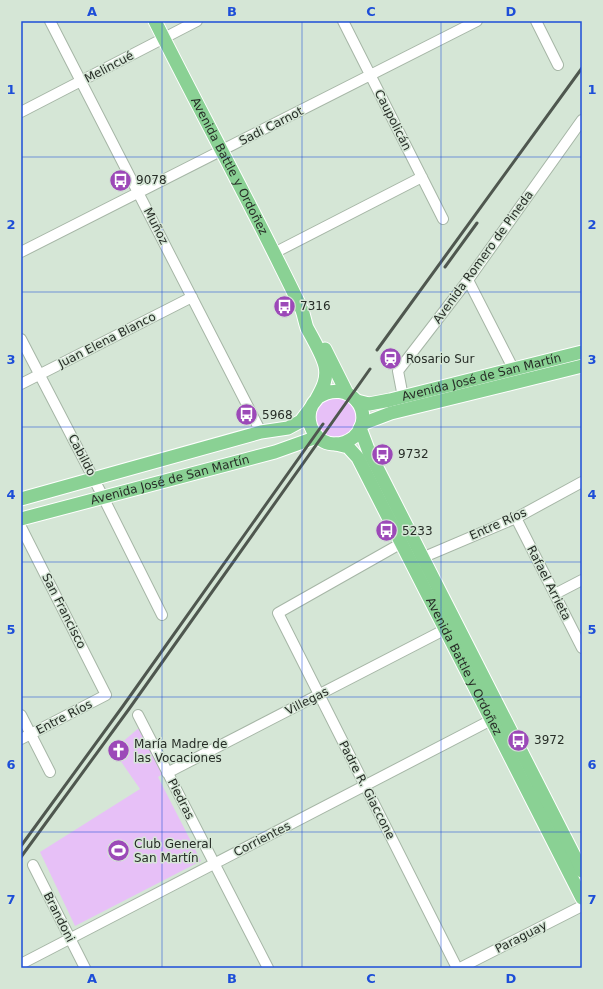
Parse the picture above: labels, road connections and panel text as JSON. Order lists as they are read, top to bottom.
{
  "streets": {
    "main road": ["Avenida Battle y Ordoñez", "Avenida José de San Martín"],
    "street": [
      "Melincué",
      "Caupolicán",
      "Sadi Carnot",
      "Muñoz",
      "Avenida Romero de Pineda",
      "Juan Elena Blanco",
      "Cabildo",
      "Entre Ríos",
      "Rafael Arrieta",
      "San Francisco",
      "Villegas",
      "Padre R. Giaccone",
      "Piedras",
      "Corrientes",
      "Brandoni",
      "Paraguay"
    ]
  },
  "crossings": [
    ["Melincué", "Avenida Battle y Ordoñez"],
    ["Melincué", "Muñoz"],
    ["Caupolicán", "Sadi Carnot"],
    ["Sadi Carnot", "Avenida Battle y Ordoñez"],
    ["Sadi Carnot", "Muñoz"],
    ["Avenida Battle y Ordoñez", "Avenida José de San Martín"],
    ["Avenida Battle y Ordoñez", "Entre Ríos"],
    ["Avenida Battle y Ordoñez", "Villegas"],
    ["Avenida Battle y Ordoñez", "Padre R. Giaccone"],
    ["Avenida Battle y Ordoñez", "Corrientes"],
    ["Muñoz", "Juan Elena Blanco"],
    ["Muñoz", "Avenida José de San Martín"],
    ["Avenida Romero de Pineda", "Avenida José de San Martín"],
    ["Juan Elena Blanco", "Cabildo"],
    ["Avenida José de San Martín", "Cabildo"],
    ["Entre Ríos", "Rafael Arrieta"],
    ["Entre Ríos", "San Francisco"],
    ["Villegas", "Padre R. Giaccone"],
    ["Villegas", "Piedras"],
    ["Padre R. Giaccone", "Corrientes"],
    ["Piedras", "Corrientes"],
    ["Corrientes", "Brandoni"]
  ],
  "places": {
    "bus stop": [
      "9078",
      "7316",
      "5968",
      "9732",
      "5233",
      "3972"
    ],
    "station": ["Rosario Sur"],
    "church": ["María Madre de las Vocaciones"],
    "sports": ["Club General San Martín"]
  },
  "grid": {
    "columns": [
      "A",
      "B",
      "C",
      "D"
    ],
    "rows": [
      "1",
      "2",
      "3",
      "4",
      "5",
      "6",
      "7"
    ]
  }
}
